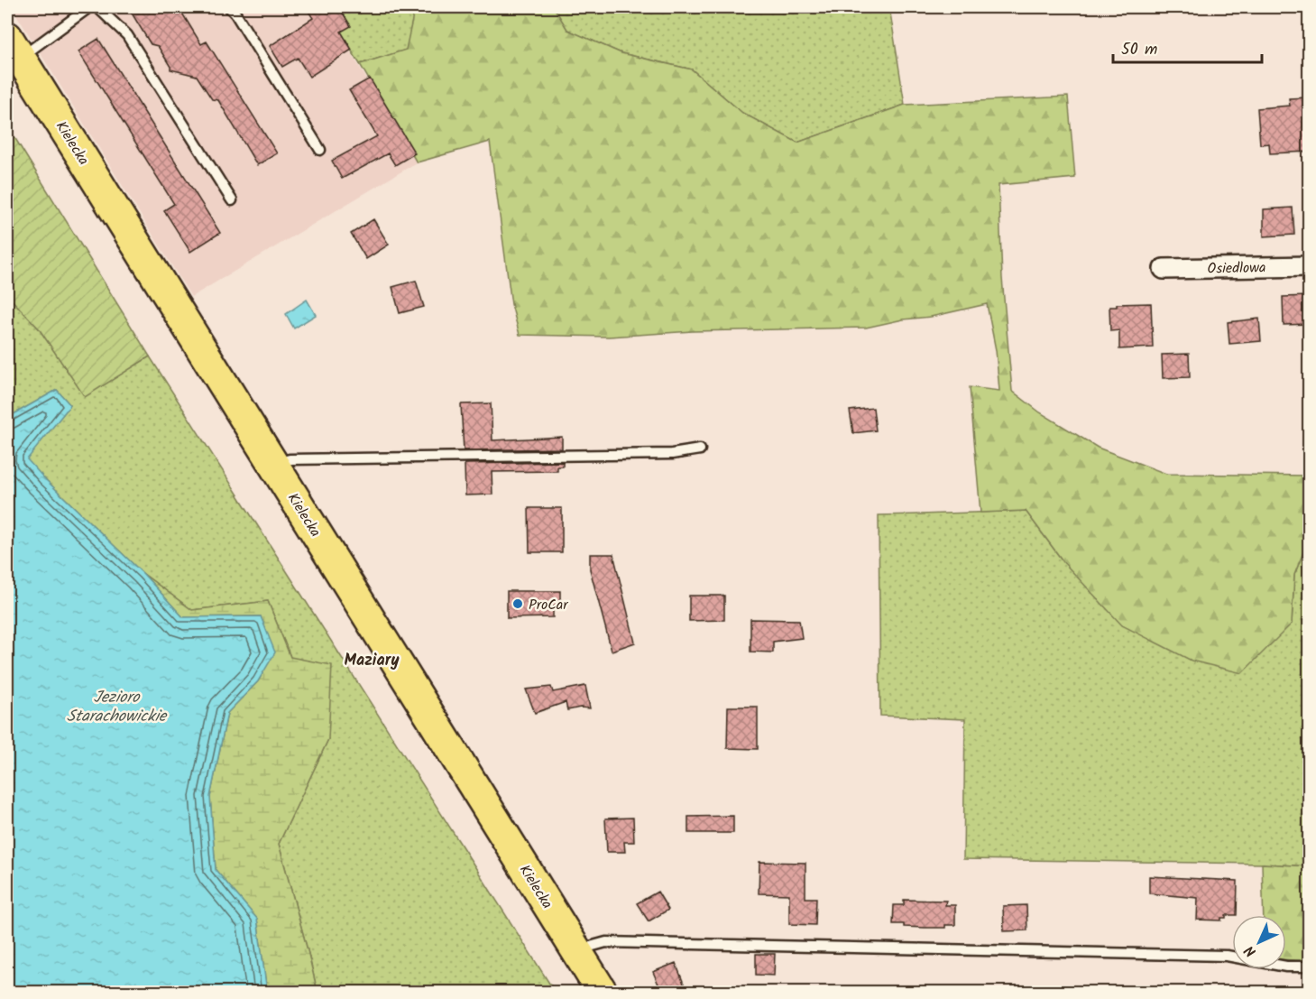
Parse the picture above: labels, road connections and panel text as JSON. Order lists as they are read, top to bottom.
{
  "streets": {
    "main road": ["Kielecka"],
    "street": ["Osiedlowa"]
  },
  "districts": ["Maziary"],
  "water": ["Jezioro Starachowickie"],
  "places": ["ProCar"],
  "scale_bar": "50 m",
  "north": "bottom left"
}
